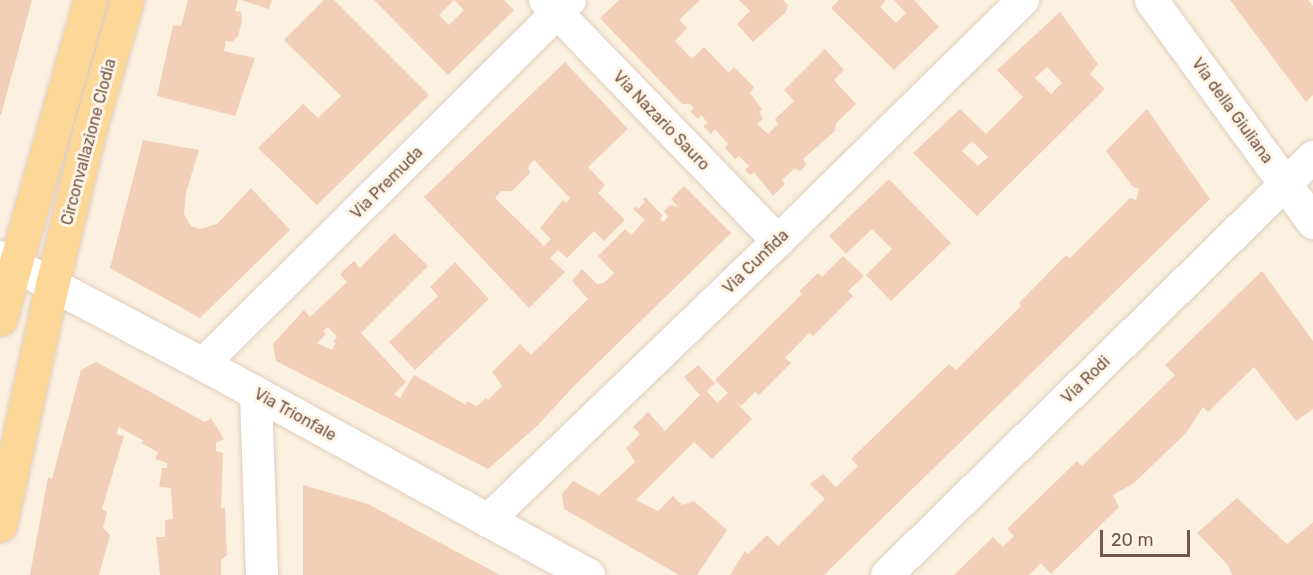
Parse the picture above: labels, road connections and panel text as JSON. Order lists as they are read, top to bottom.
{
  "streets": {
    "main road": ["Circonvallazione Clodia"],
    "street": [
      "Via della Giuliana",
      "Via Nazario Sauro",
      "Via Premuda",
      "Via Cunfida",
      "Via Rodi",
      "Via Trionfale"
    ]
  },
  "crossings": [
    ["Via della Giuliana", "Via Rodi"],
    ["Via Nazario Sauro", "Via Premuda"],
    ["Via Nazario Sauro", "Via Cunfida"],
    ["Circonvallazione Clodia", "Via Trionfale"],
    ["Via Premuda", "Via Trionfale"],
    ["Via Cunfida", "Via Trionfale"]
  ],
  "scale_bar": "20 m"
}
